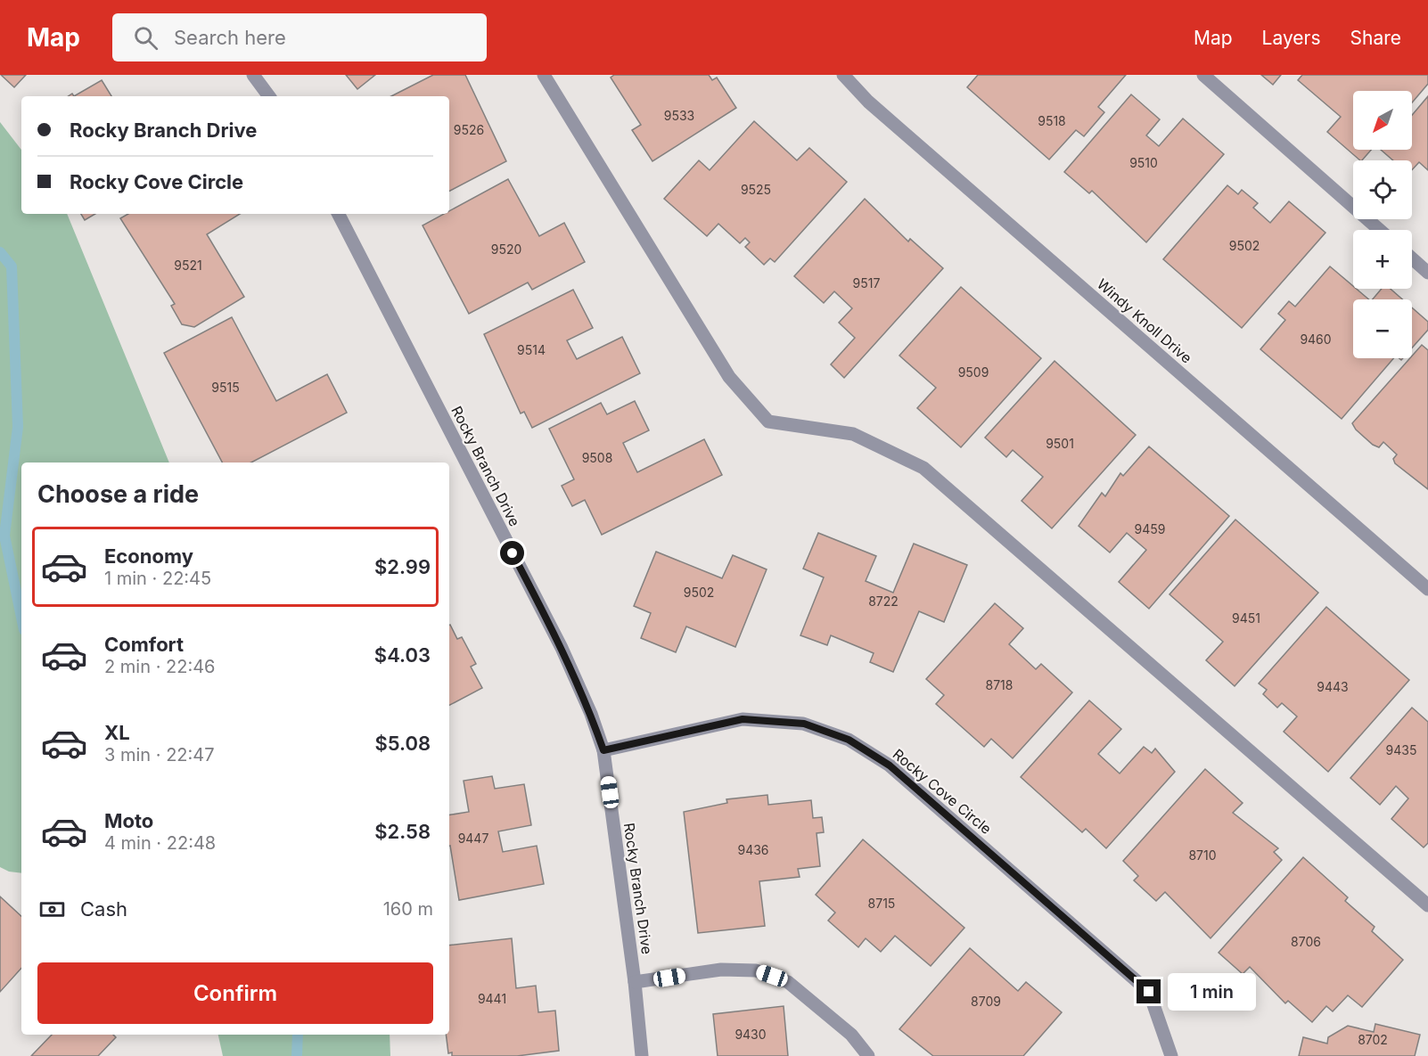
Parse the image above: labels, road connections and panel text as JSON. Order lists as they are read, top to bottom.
{
  "streets": {
    "street": ["Windy Knoll Drive", "Rocky Branch Drive", "Rocky Cove Circle"]
  },
  "crossings": [
    ["Rocky Branch Drive", "Rocky Cove Circle"]
  ],
  "house_numbers": [
    "9533",
    "9518",
    "9526",
    "9510",
    "9525",
    "9502",
    "9520",
    "9521",
    "9517",
    "9460",
    "9514",
    "9509",
    "9515",
    "9501",
    "9508",
    "9459",
    "9502",
    "8722",
    "9451",
    "8718",
    "9443",
    "9435",
    "9447",
    "9436",
    "8710",
    "8715",
    "8706",
    "9441",
    "8709",
    "9430",
    "8702"
  ],
  "north": "bottom left",
  "page": {
    "header": "Map",
    "search": "Search here",
    "nav": ["Map", "Layers", "Share"],
    "map_buttons": ["+", "−"],
    "banner": ["Rocky Branch Drive", "Rocky Cove Circle"],
    "heading": "Choose a ride",
    "list": [
      {
        "name": "Economy",
        "note": "1 min · 22:45",
        "value": "$2.99"
      },
      {
        "name": "Comfort",
        "note": "2 min · 22:46",
        "value": "$4.03"
      },
      {
        "name": "XL",
        "note": "3 min · 22:47",
        "value": "$5.08"
      },
      {
        "name": "Moto",
        "note": "4 min · 22:48",
        "value": "$2.58"
      }
    ],
    "pay": ["Cash", "160 m"],
    "buttons": "Confirm",
    "bubble": "1 min"
  }
}
